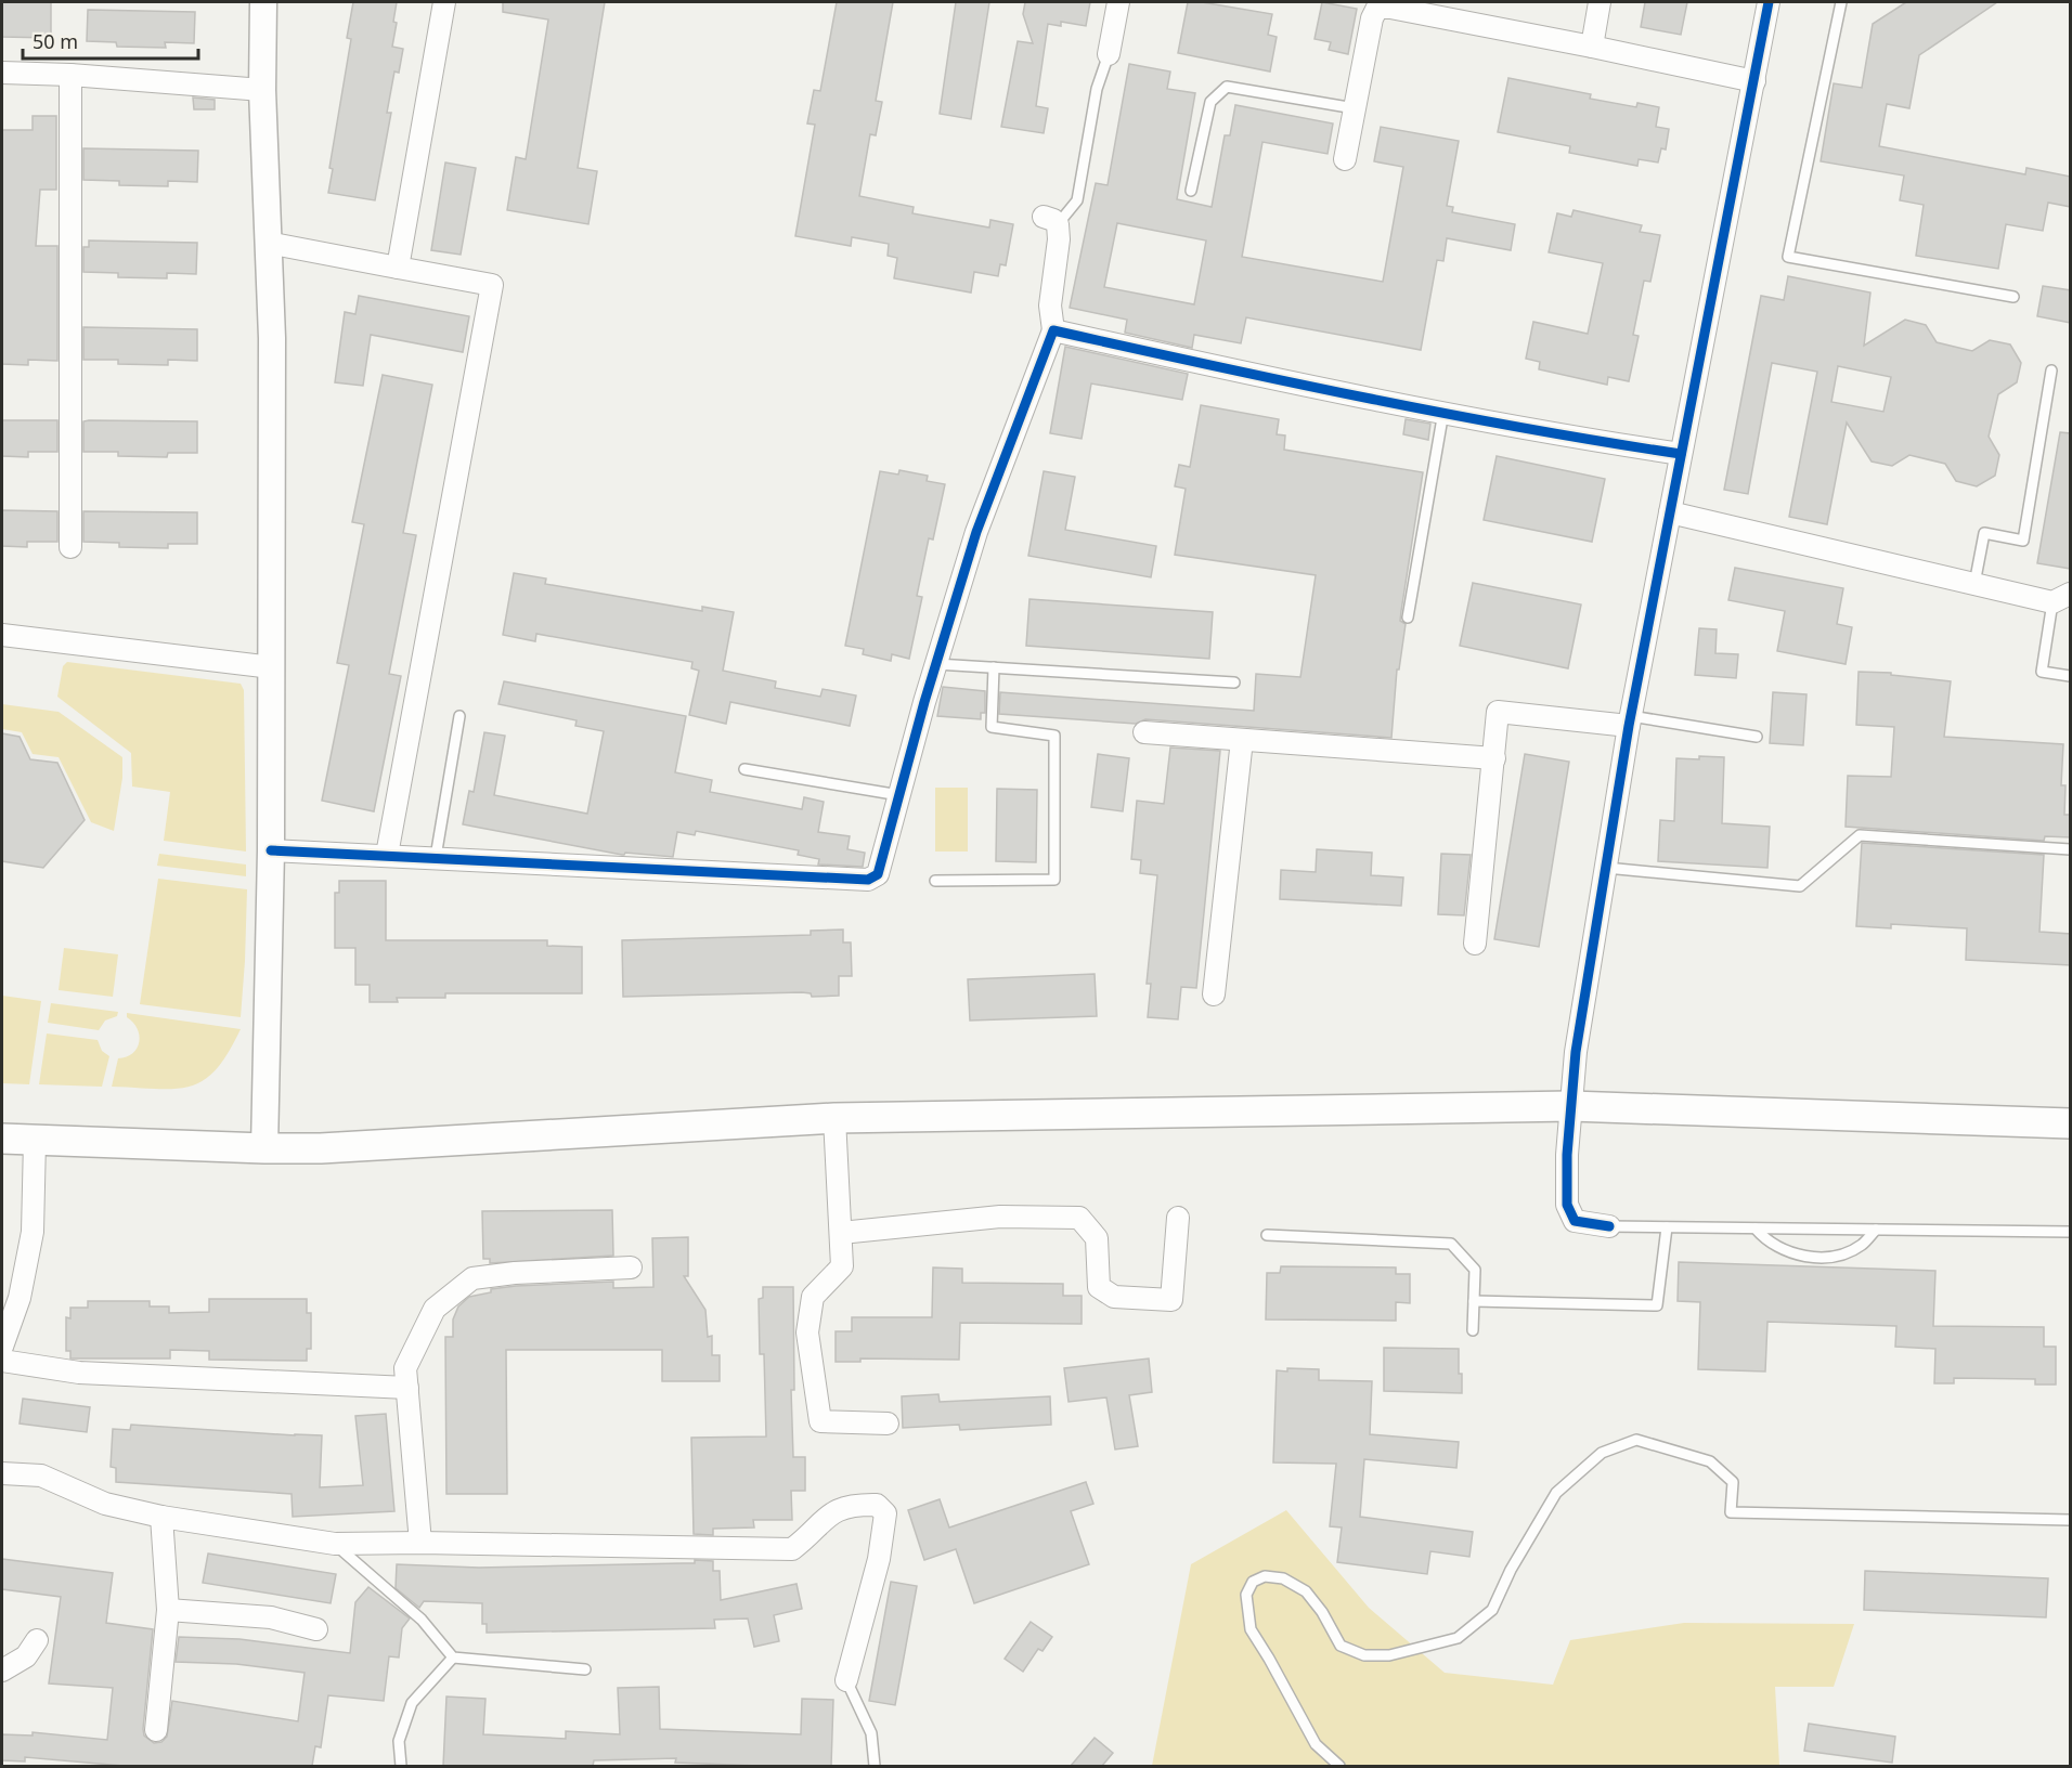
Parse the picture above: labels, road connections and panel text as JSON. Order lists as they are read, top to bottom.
{
  "scale_bar": "50 m"
}
